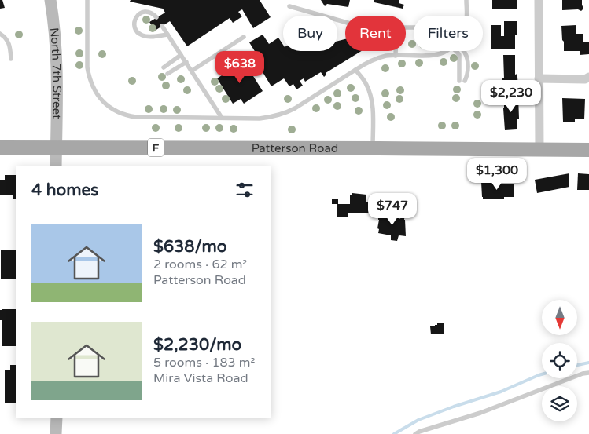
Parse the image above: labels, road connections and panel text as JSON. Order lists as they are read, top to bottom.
{
  "streets": {
    "main road": ["North 7th Street", "F", "Patterson Road"]
  },
  "crossings": [
    ["North 7th Street", "Patterson Road"]
  ],
  "north": "bottom",
  "page": {
    "chip": ["Buy", "Rent", "Filters"],
    "price": [
      "$638",
      "$2,230",
      "$1,300",
      "$747"
    ],
    "heading": "4 homes",
    "list": [
      {
        "name": "$638/mo",
        "note": "2 rooms · 62 m² · Patterson Road"
      },
      {
        "name": "$2,230/mo",
        "note": "5 rooms · 183 m² · Mira Vista Road"
      }
    ]
  }
}
